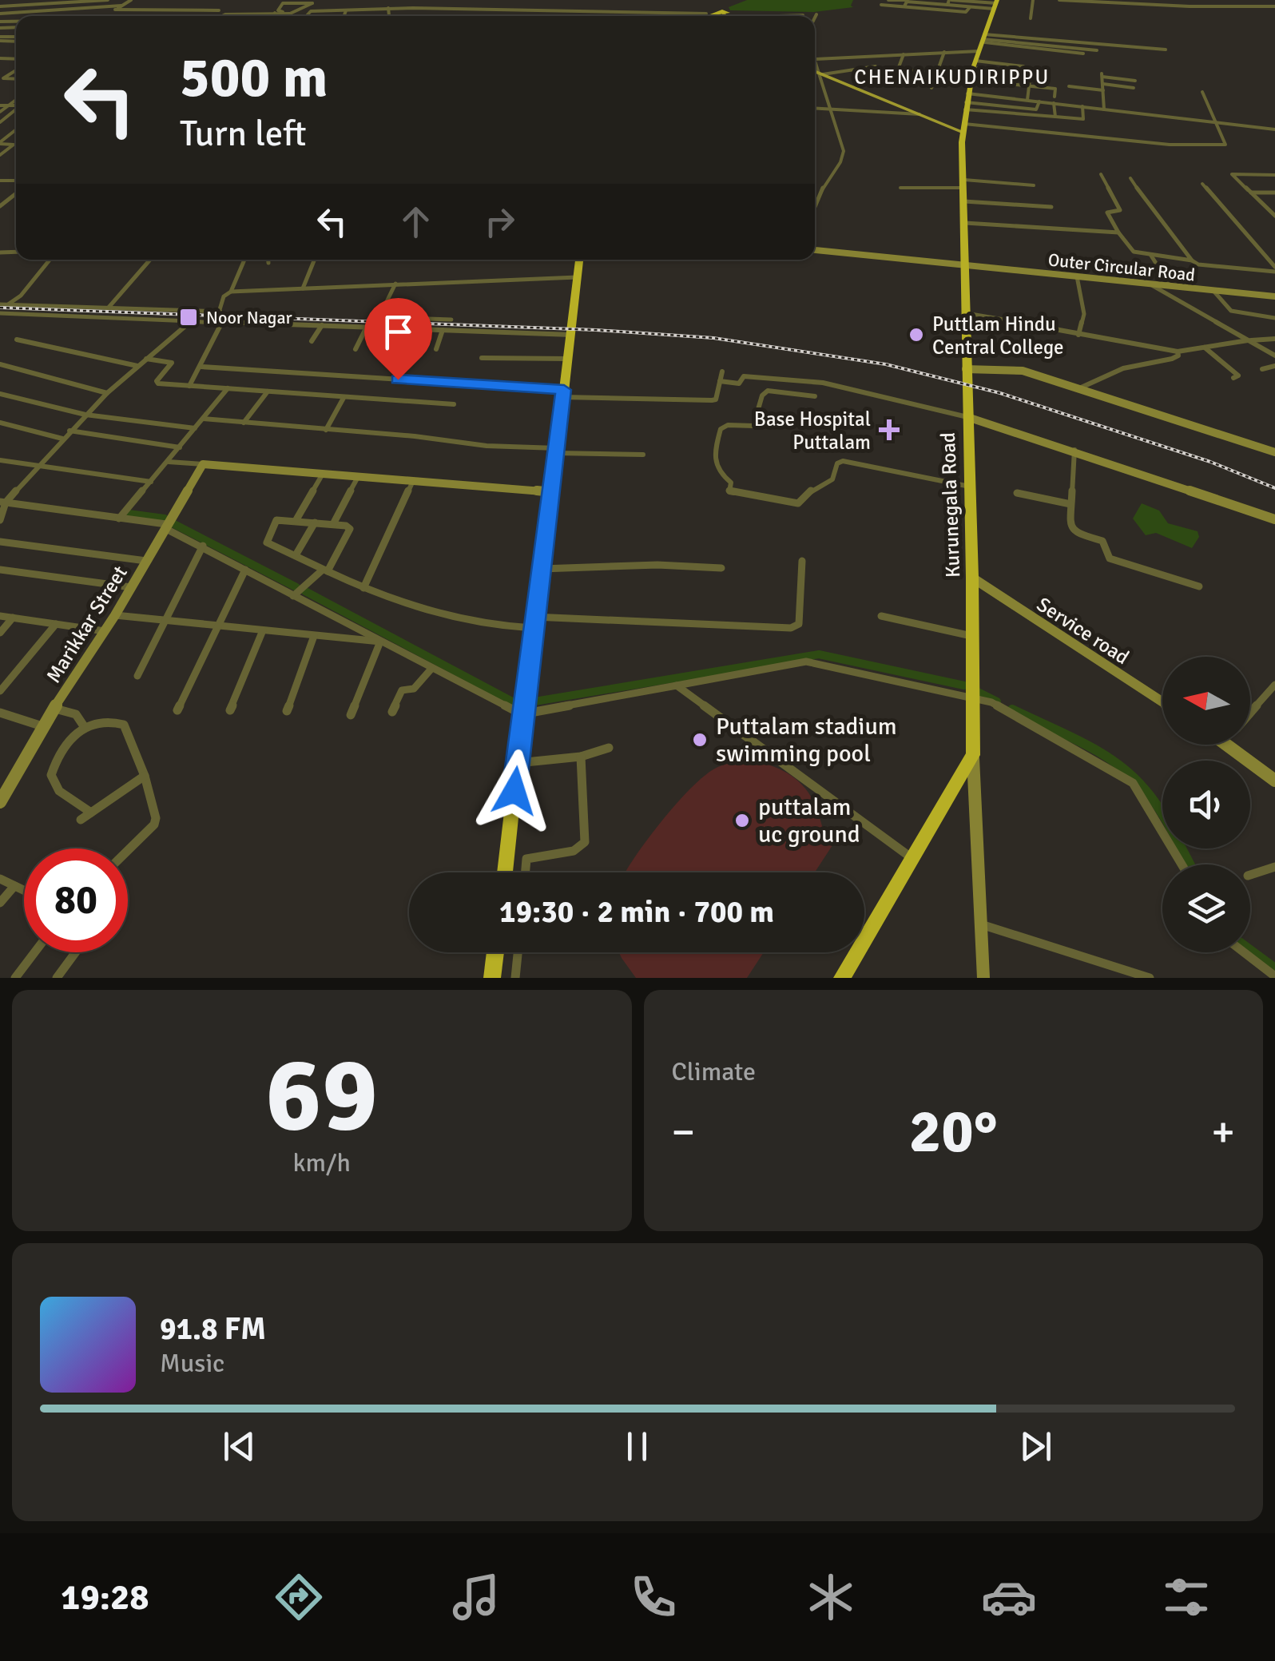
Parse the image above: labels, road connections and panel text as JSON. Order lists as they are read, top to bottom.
{
  "streets": {
    "highway": ["Kurunegala Road"],
    "street": ["Outer Circular Road", "Marikkar Street", "Service road"]
  },
  "crossings": [
    ["Outer Circular Road", "Kurunegala Road"],
    ["Kurunegala Road", "Service road"]
  ],
  "districts": ["CHENAIKUDIRIPPU"],
  "places": {
    "transit": ["Noor Nagar"],
    "other": ["Puttlam Hindu Central College", "Puttalam stadium swimming pool", "puttalam uc ground"],
    "health": ["Base Hospital Puttalam"]
  },
  "north": "left",
  "page": {
    "turn": ["500 m", "Turn left"],
    "limit": "80",
    "trip": "19:30 · 2 min · 700 m",
    "tile": [
      ["69", "km/h"],
      "Climate"
    ],
    "heat": ["−", "20°", "+"],
    "song": ["91.8 FM", "Music"],
    "tabs": "19:28"
  }
}
